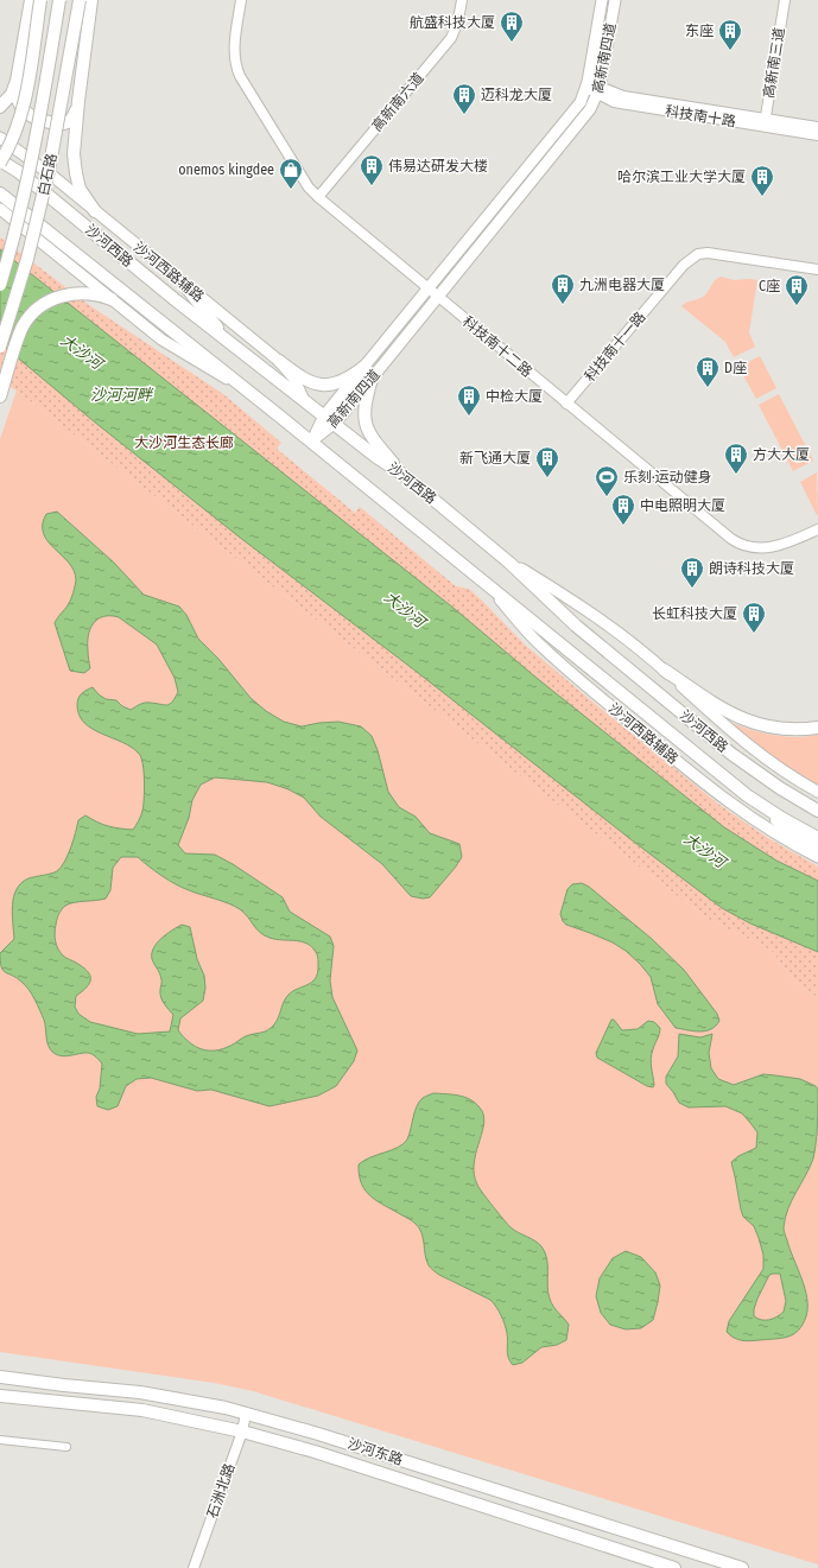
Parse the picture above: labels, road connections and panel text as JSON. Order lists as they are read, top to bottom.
{
  "streets": {
    "main road": [
      "高新南四道",
      "白石路",
      "沙河西路",
      "沙河西路辅路",
      "沙河东路"
    ],
    "street": [
      "高新南三道",
      "高新南六道",
      "科技南十路",
      "科技南十二路",
      "科技南十一路",
      "石洲北路"
    ]
  },
  "crossings": [
    ["高新南四道", "科技南十路"],
    ["高新南四道", "沙河西路"],
    ["高新南四道", "科技南十二路"],
    ["高新南三道", "科技南十路"],
    ["高新南六道", "科技南十二路"],
    ["沙河西路", "沙河西路辅路"],
    ["科技南十二路", "科技南十一路"],
    ["沙河东路", "石洲北路"]
  ],
  "water": ["大沙河", "沙河河畔"],
  "parks": ["大沙河生态长廊"],
  "places": {
    "building": [
      "航盛科技大厦",
      "东座",
      "迈科龙大厦",
      "伟易达研发大楼",
      "哈尔滨工业大学大厦",
      "九洲电器大厦",
      "C座",
      "D座",
      "中检大厦",
      "方大大厦",
      "新飞通大厦",
      "中电照明大厦",
      "朗诗科技大厦",
      "长虹科技大厦"
    ],
    "shop": ["onemos kingdee"],
    "sports": ["乐刻·运动健身"]
  }
}
